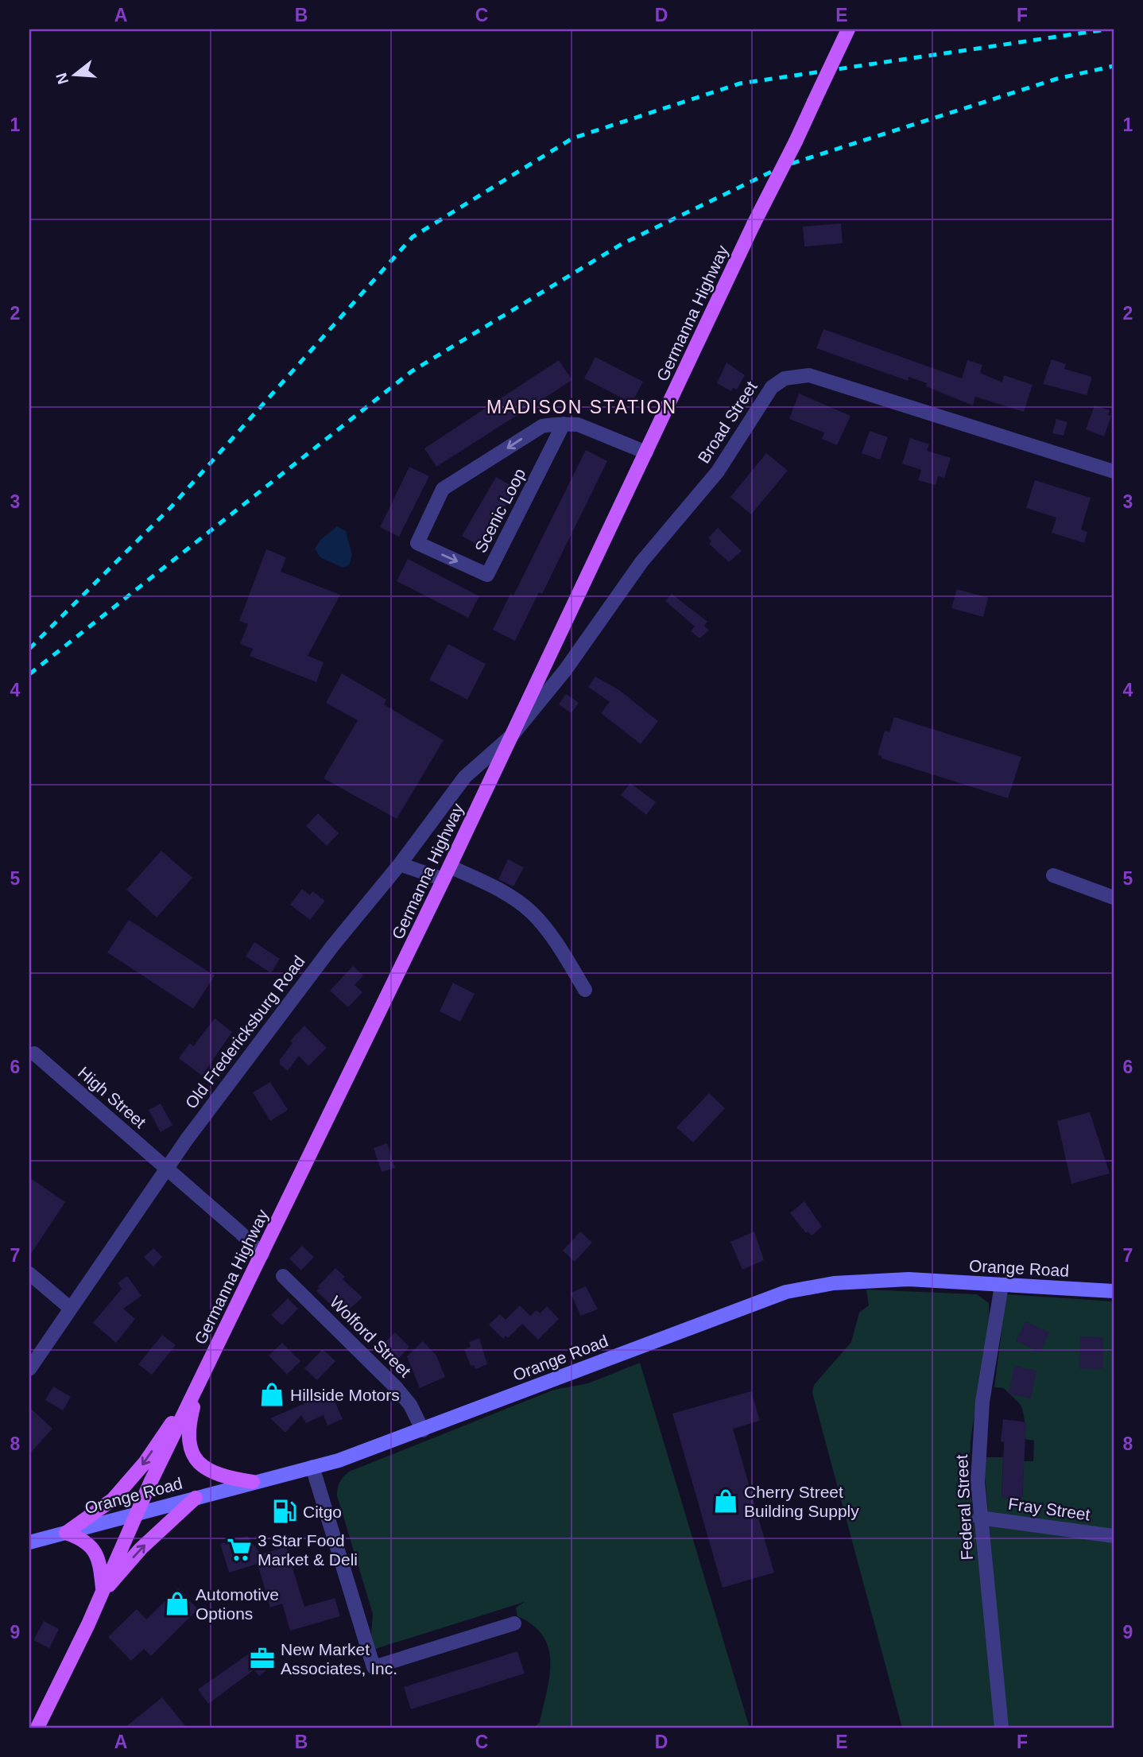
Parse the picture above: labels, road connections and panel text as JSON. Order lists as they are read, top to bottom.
{
  "streets": {
    "main road": ["Germanna Highway", "Orange Road"],
    "street": [
      "Broad Street",
      "Scenic Loop",
      "Old Fredericksburg Road",
      "High Street",
      "Wolford Street",
      "Federal Street",
      "Fray Street"
    ]
  },
  "crossings": [
    ["Germanna Highway", "Broad Street"],
    ["Germanna Highway", "Scenic Loop"],
    ["Germanna Highway", "Old Fredericksburg Road"],
    ["Germanna Highway", "Orange Road"],
    ["Broad Street", "Old Fredericksburg Road"],
    ["Old Fredericksburg Road", "High Street"],
    ["Orange Road", "Wolford Street"],
    ["Orange Road", "Federal Street"],
    ["Federal Street", "Fray Street"]
  ],
  "districts": ["MADISON STATION"],
  "places": {
    "shop": ["Hillside Motors", "Cherry Street Building Supply", "Automotive Options"],
    "fuel station": ["Citgo"],
    "supermarket": ["3 Star Food Market & Deli"],
    "office": ["New Market Associates, Inc."]
  },
  "north": "left",
  "grid": {
    "columns": [
      "A",
      "B",
      "C",
      "D",
      "E",
      "F"
    ],
    "rows": [
      "1",
      "2",
      "3",
      "4",
      "5",
      "6",
      "7",
      "8",
      "9"
    ]
  }
}
